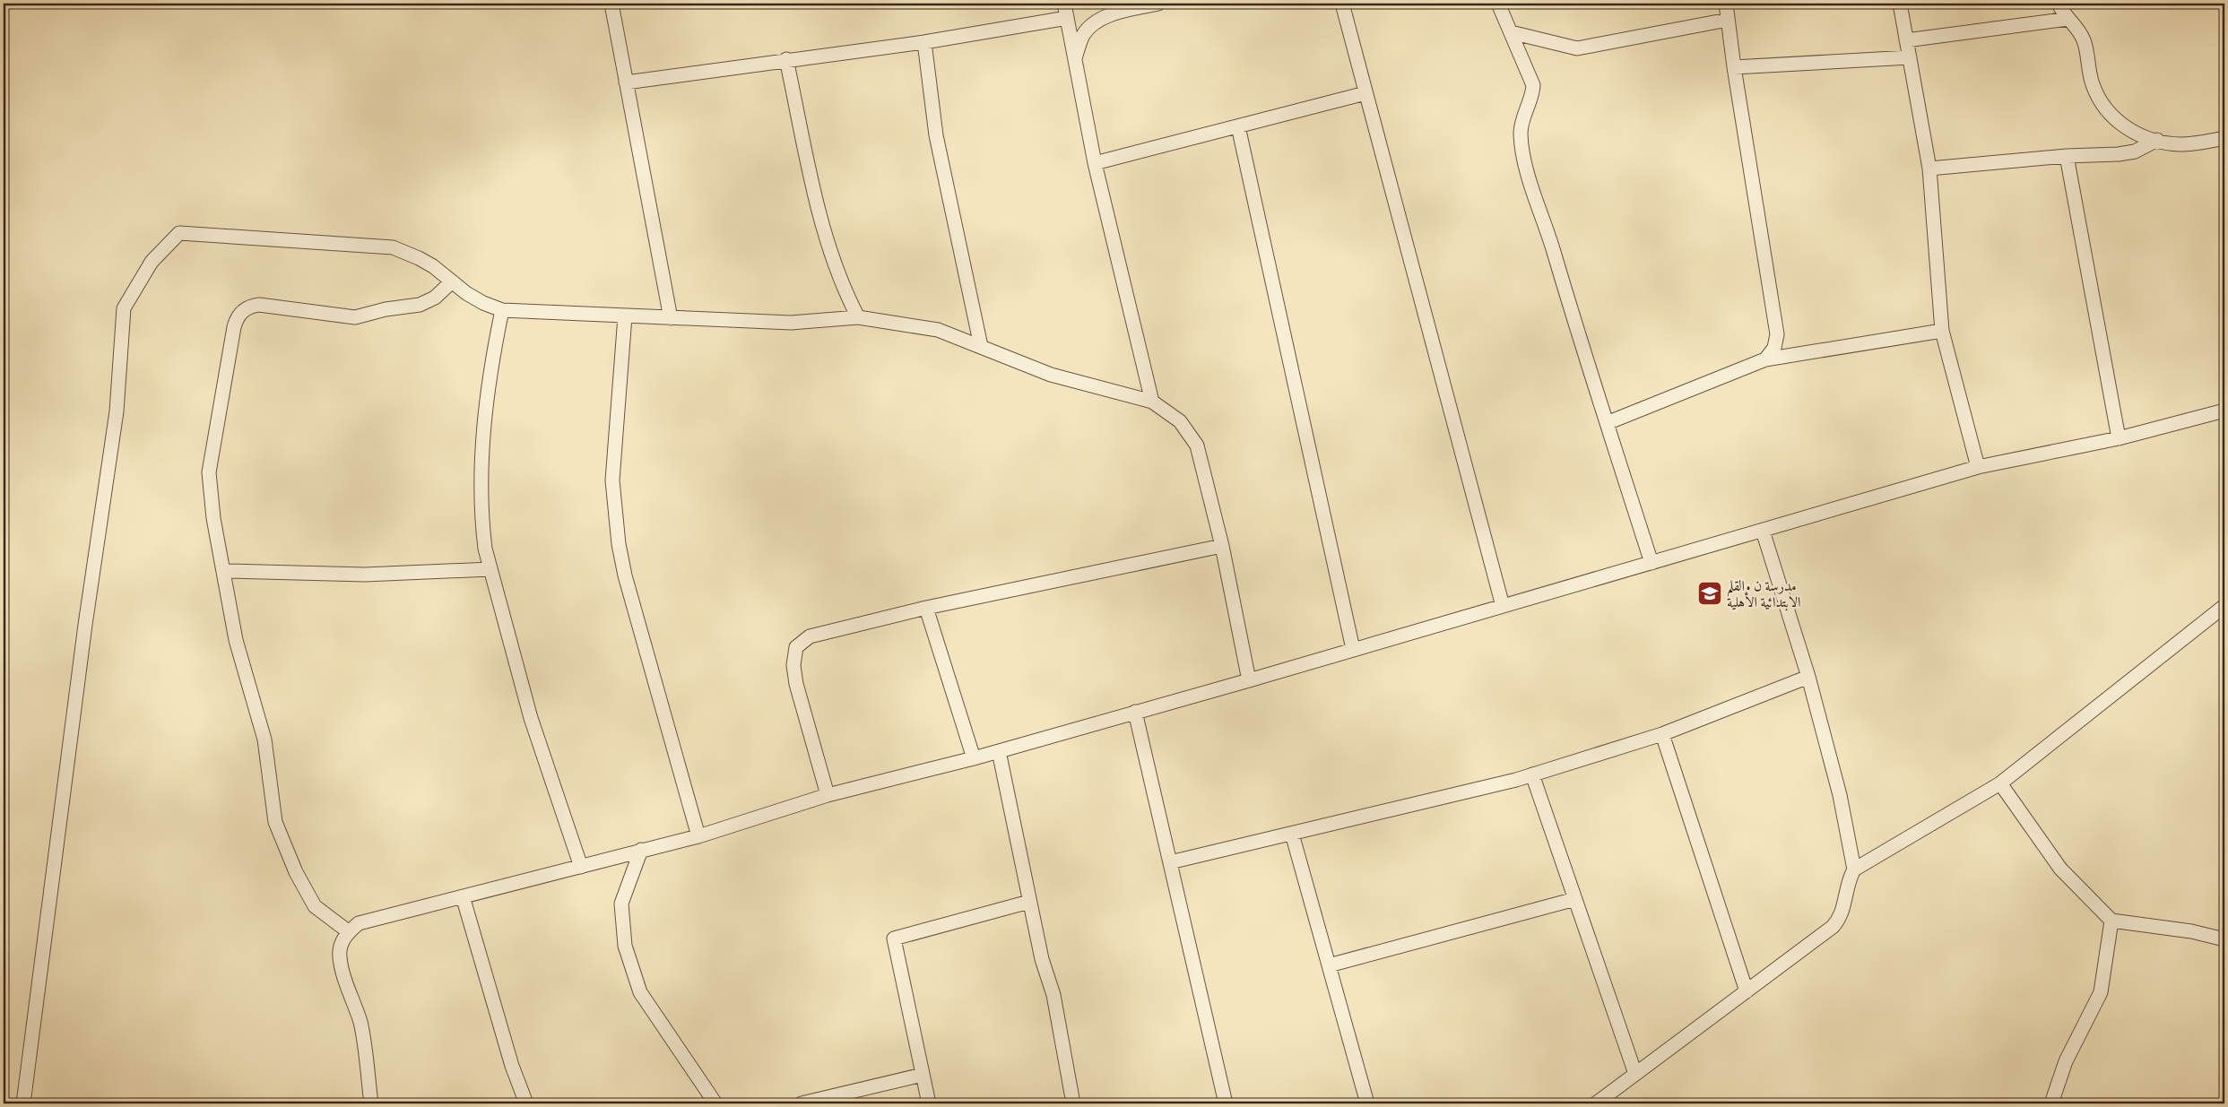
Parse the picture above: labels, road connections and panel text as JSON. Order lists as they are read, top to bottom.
{
  "places": {
    "school or university": ["مدرسة ن والقلم الابتدائية الأهلية"]
  }
}
